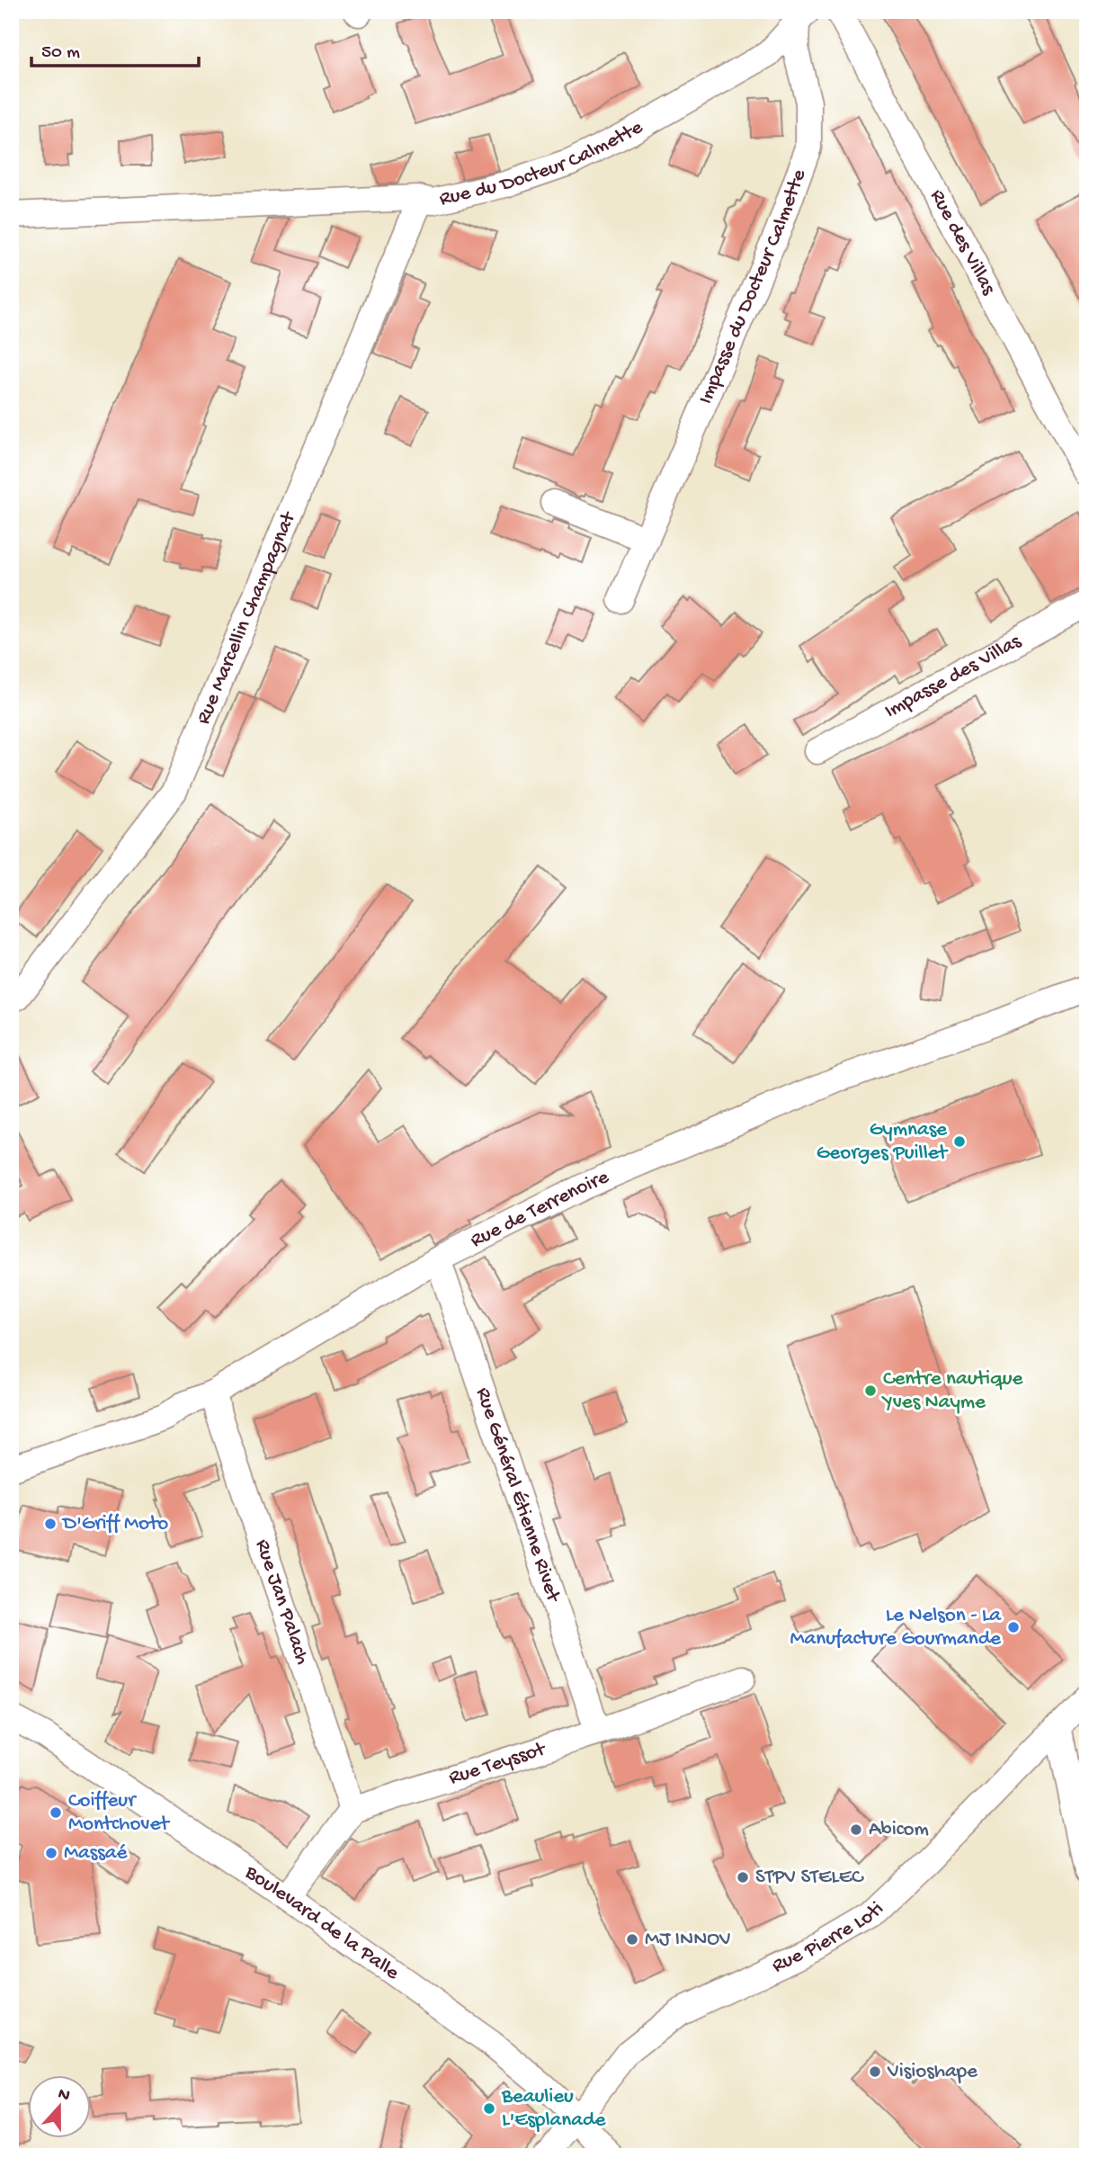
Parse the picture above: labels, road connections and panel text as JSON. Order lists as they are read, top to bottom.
{
  "streets": {
    "street": [
      "Rue du Docteur Calmette",
      "Rue des Villas",
      "Impasse du Docteur Calmette",
      "Rue Marcellin Champagnat",
      "Impasse des Villas",
      "Rue de Terrenoire",
      "Rue Général Étienne Rivet",
      "Rue Jan Palach",
      "Rue Teyssot",
      "Boulevard de la Palle",
      "Rue Pierre Loti"
    ]
  },
  "crossings": [
    ["Rue du Docteur Calmette", "Impasse du Docteur Calmette"],
    ["Rue du Docteur Calmette", "Rue Marcellin Champagnat"],
    ["Rue de Terrenoire", "Rue Général Étienne Rivet"],
    ["Rue de Terrenoire", "Rue Jan Palach"],
    ["Rue Général Étienne Rivet", "Rue Teyssot"],
    ["Rue Jan Palach", "Rue Teyssot"],
    ["Boulevard de la Palle", "Rue Pierre Loti"]
  ],
  "places": [
    "Gymnase Georges Puillet",
    "Centre nautique Yves Nayme",
    "D'Griff Moto",
    "Le Nelson - La Manufacture Gourmande",
    "Coiffeur Montchovet",
    "Abicom",
    "Massaé",
    "STPV STELEC",
    "MJ INNOV",
    "Visioshape",
    "Beaulieu L'Esplanade"
  ],
  "scale_bar": "50 m",
  "north": "top"
}
